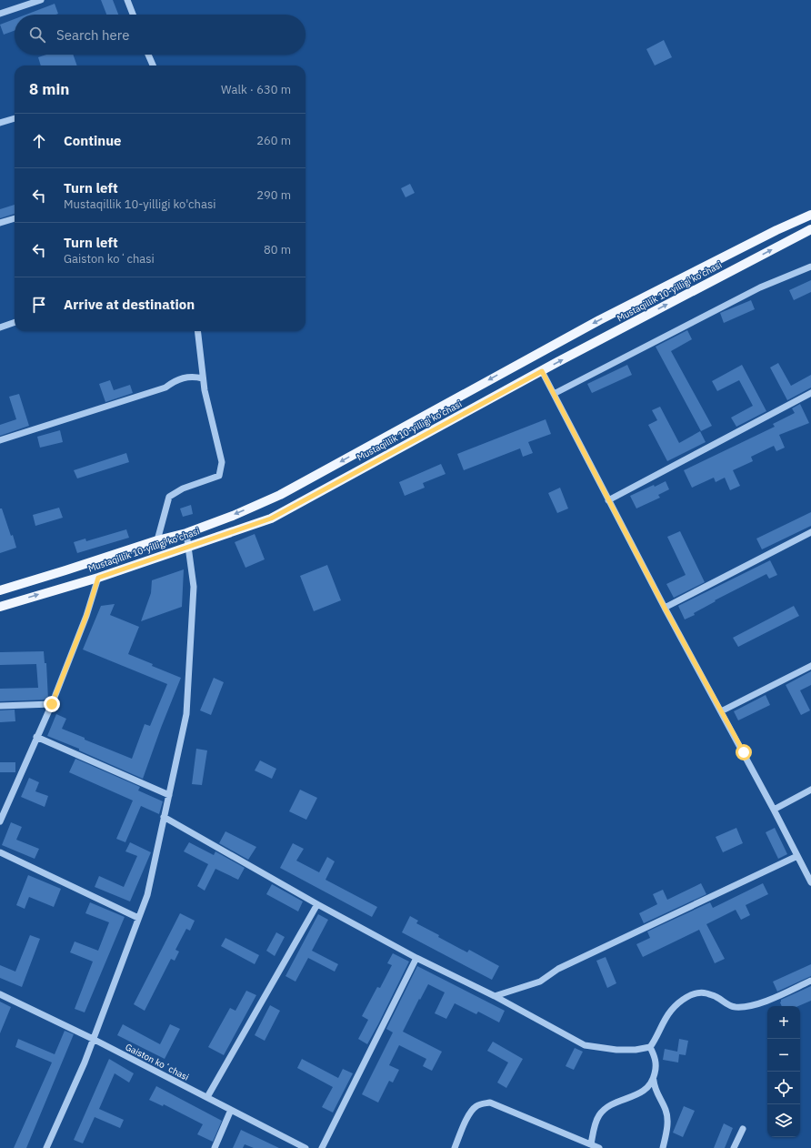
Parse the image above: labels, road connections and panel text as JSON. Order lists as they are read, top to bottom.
{
  "streets": {
    "main road": ["Mustaqillik 10-yilligi ko'chasi"],
    "street": ["Gaiston koʻchasi"]
  },
  "page": {
    "search": "Search here",
    "heading": ["8 min", "Walk · 630 m"],
    "list": [
      ["Continue", "260 m"],
      ["Turn left", "Mustaqillik 10-yilligi ko'chasi", "290 m"],
      ["Turn left", "Gaiston koʻchasi", "80 m"],
      "Arrive at destination"
    ],
    "map_buttons": ["+", "−"]
  }
}
